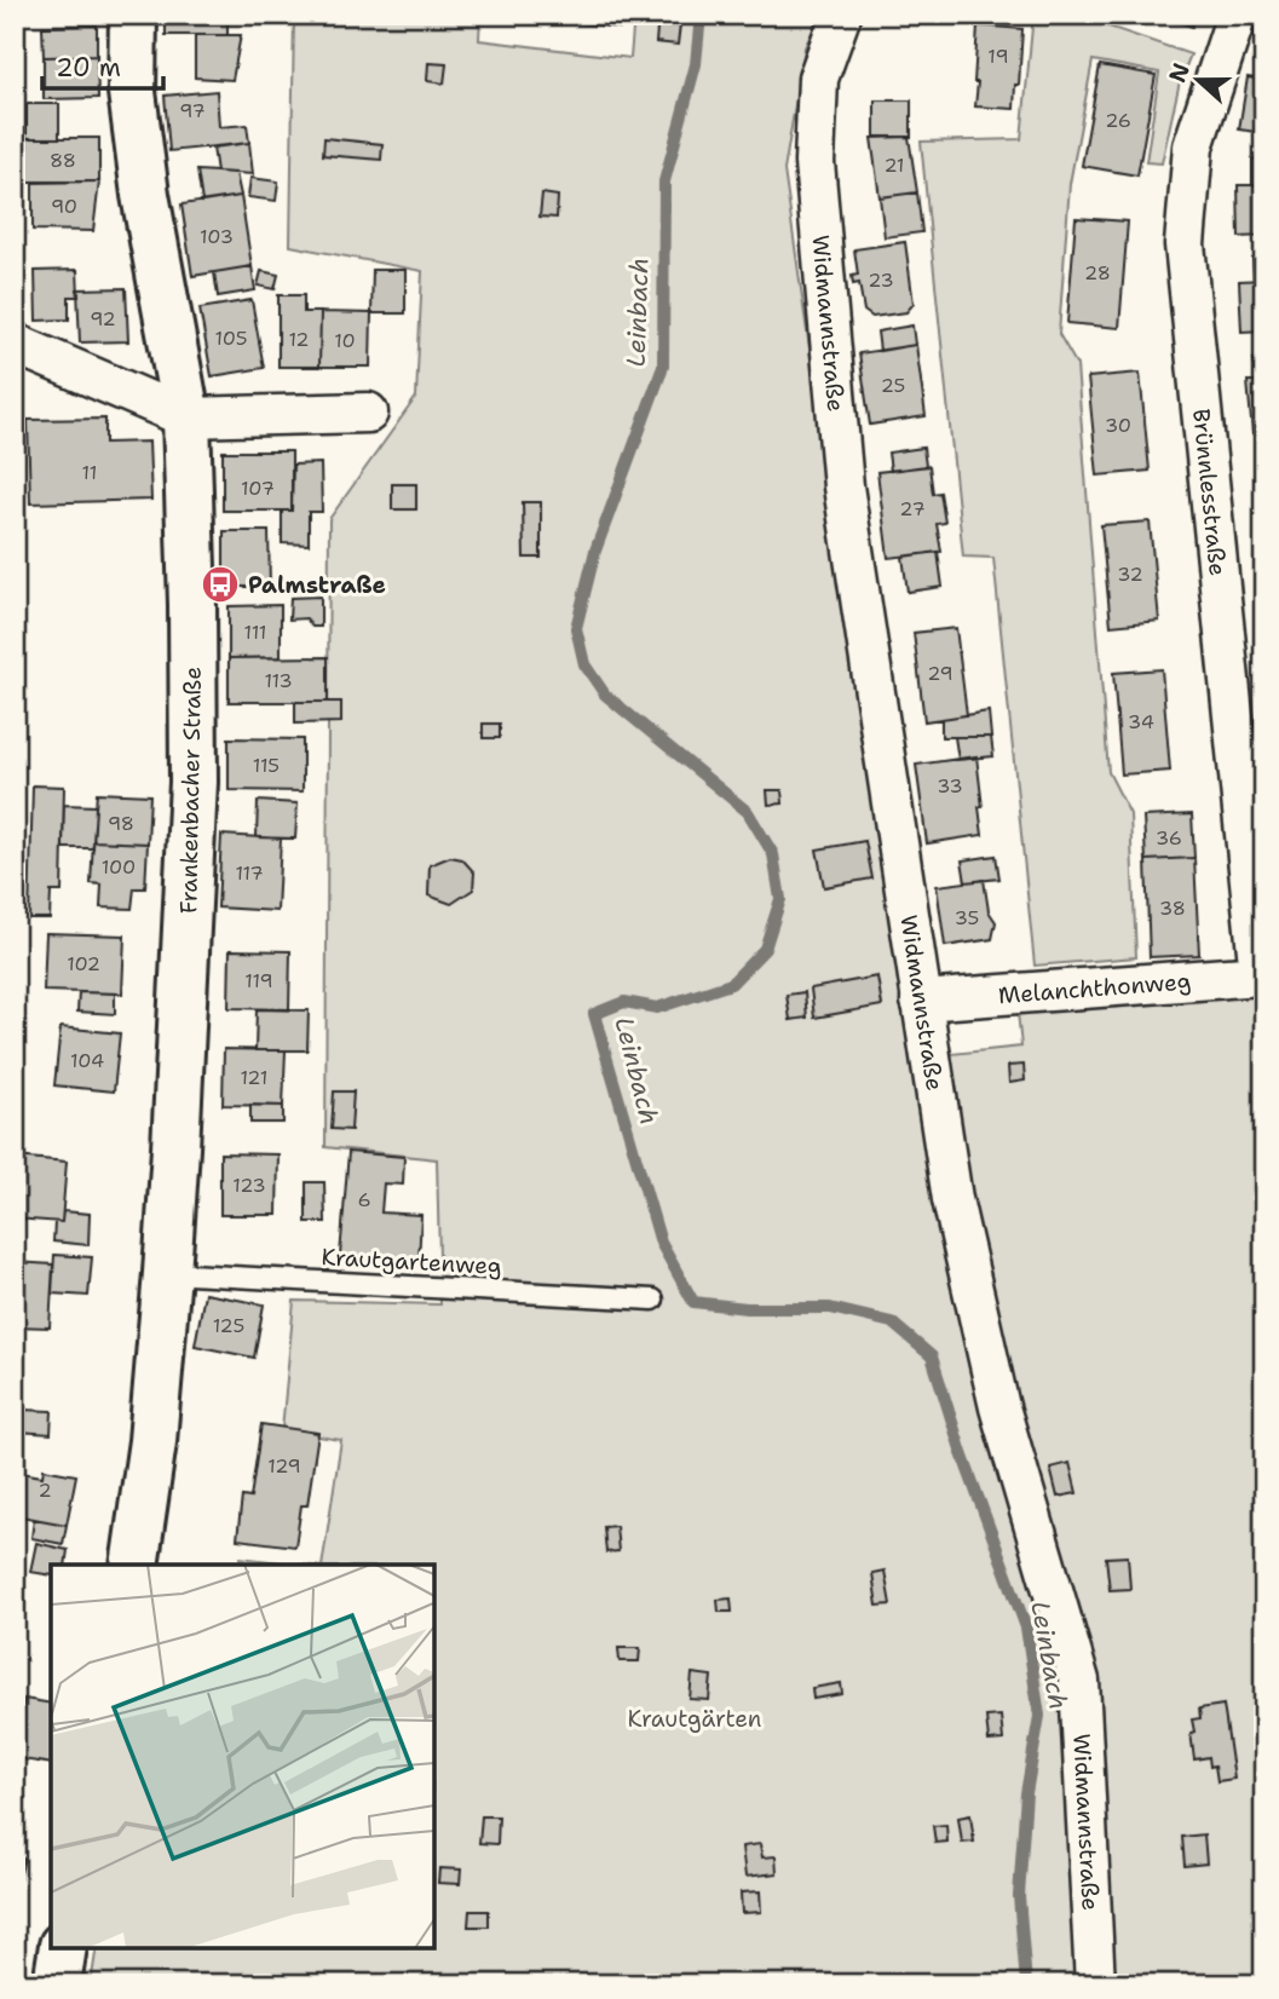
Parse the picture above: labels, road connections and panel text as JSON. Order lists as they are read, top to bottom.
{
  "streets": {
    "main road": ["Frankenbacher Straße"],
    "street": ["Widmannstraße", "Brünnlesstraße", "Melanchthonweg"],
    "lane": ["Krautgartenweg"]
  },
  "crossings": [
    ["Widmannstraße", "Melanchthonweg"],
    ["Brünnlesstraße", "Melanchthonweg"],
    ["Frankenbacher Straße", "Krautgartenweg"]
  ],
  "water": ["Leinbach"],
  "parks": ["Krautgärten"],
  "places": {
    "bus stop": ["Palmstraße"]
  },
  "house_numbers": [
    "19",
    "97",
    "26",
    "88",
    "21",
    "90",
    "103",
    "28",
    "23",
    "92",
    "105",
    "12",
    "10",
    "25",
    "30",
    "11",
    "107",
    "27",
    "32",
    "111",
    "29",
    "113",
    "34",
    "115",
    "33",
    "98",
    "36",
    "100",
    "117",
    "38",
    "35",
    "102",
    "119",
    "104",
    "121",
    "123",
    "6",
    "125",
    "129",
    "2"
  ],
  "scale_bar": "20 m",
  "north": "left"
}
